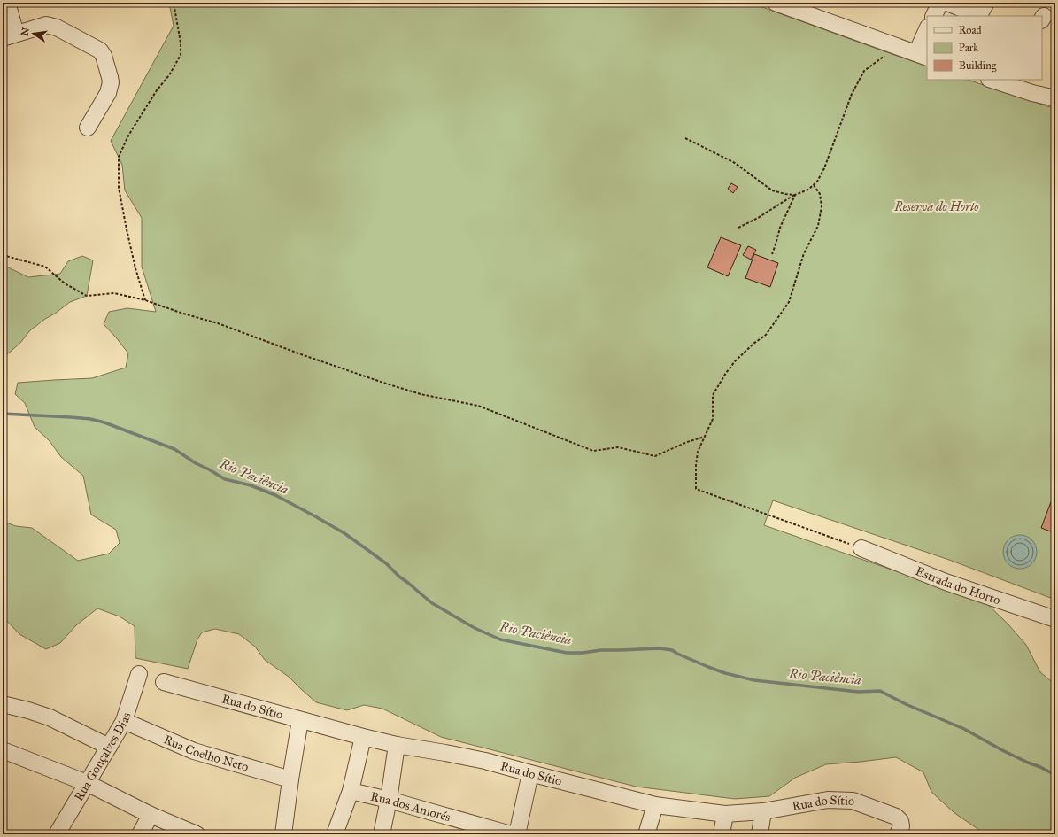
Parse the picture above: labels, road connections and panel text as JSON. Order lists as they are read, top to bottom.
{
  "streets": {
    "street": [
      "Estrada do Horto",
      "Rua do Sítio",
      "Rua Coelho Neto",
      "Rua Gonçalves Dias",
      "Rua dos Amorés"
    ]
  },
  "crossings": [
    ["Rua Coelho Neto", "Rua Gonçalves Dias"]
  ],
  "water": ["Rio Paciência"],
  "parks": ["Reserva do Horto"],
  "legend": ["Road", "Park", "Building"],
  "north": "left"
}
